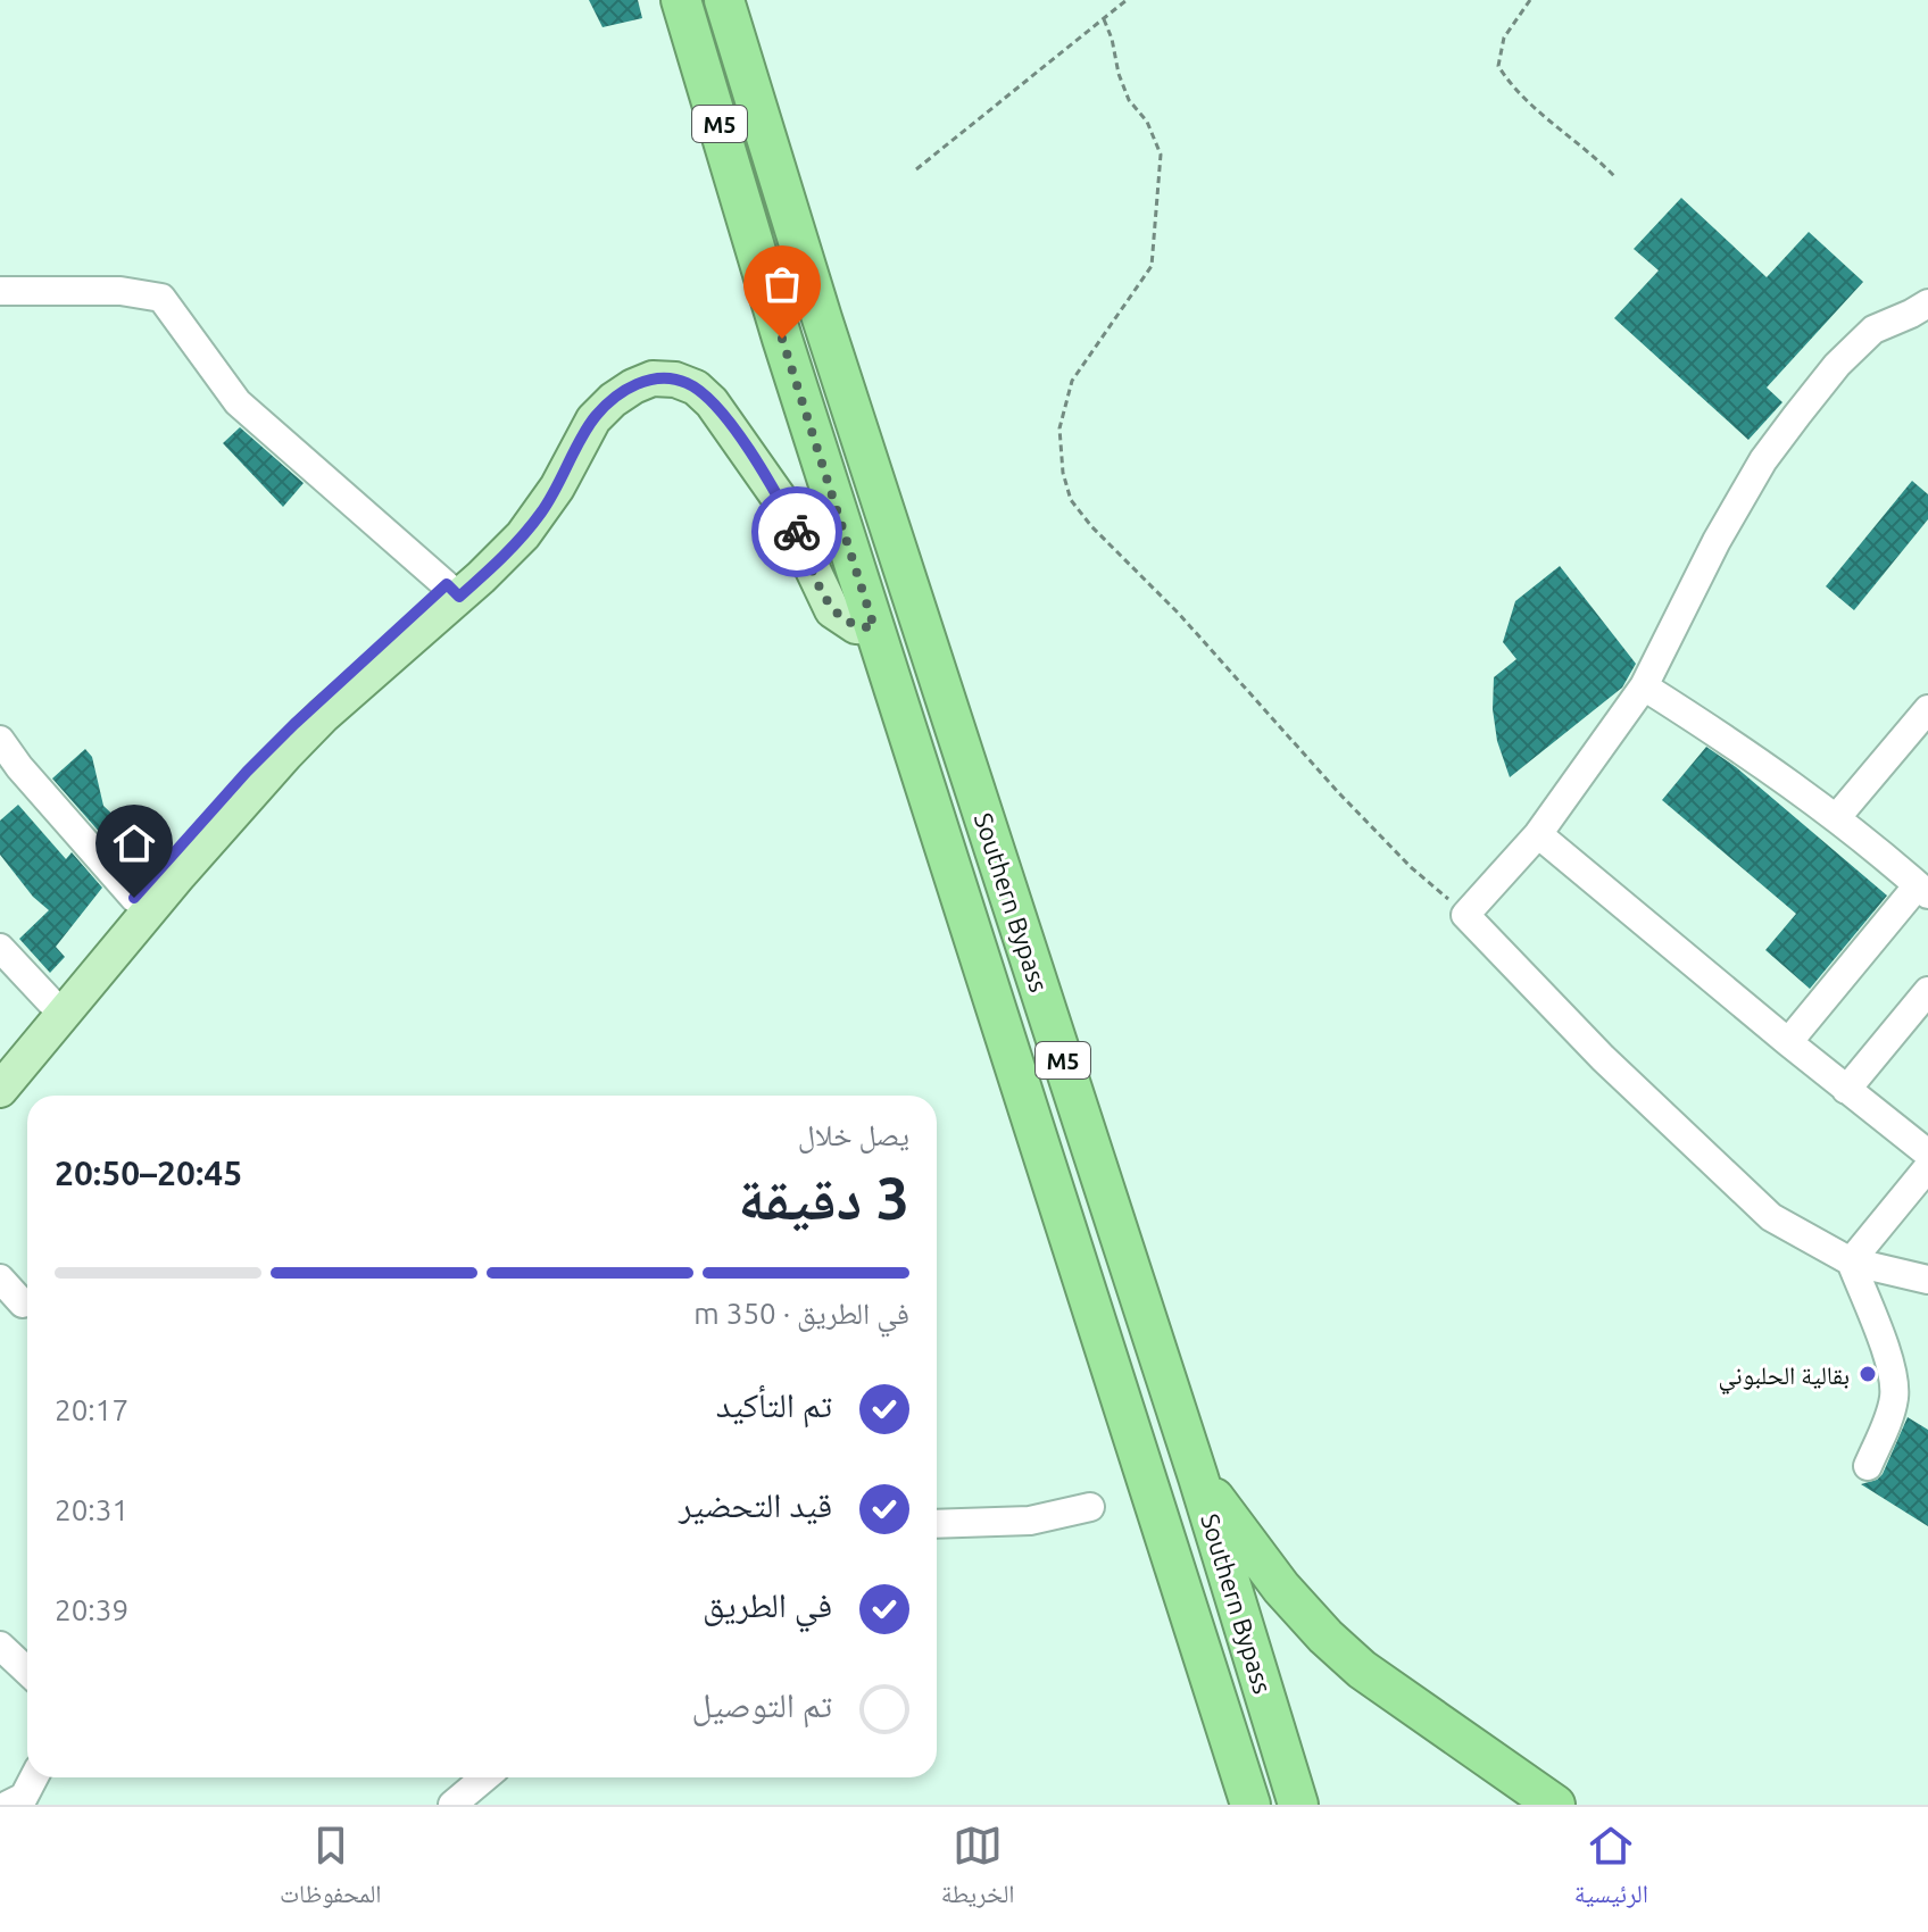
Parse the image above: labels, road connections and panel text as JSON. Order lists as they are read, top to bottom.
{
  "streets": {
    "highway": ["M5", "Southern Bypass"]
  },
  "places": ["بقالية الحلبوني"],
  "page": {
    "heading": ["3 دقيقة", "يصل خلال", "20:45–20:50"],
    "bar": "في الطريق · 350 m",
    "list": [
      ["تم التأكيد", "20:17"],
      ["قيد التحضير", "20:31"],
      ["في الطريق", "20:39"],
      "تم التوصيل"
    ],
    "tabs": ["الرئيسية", "الخريطة", "المحفوظات"]
  }
}
